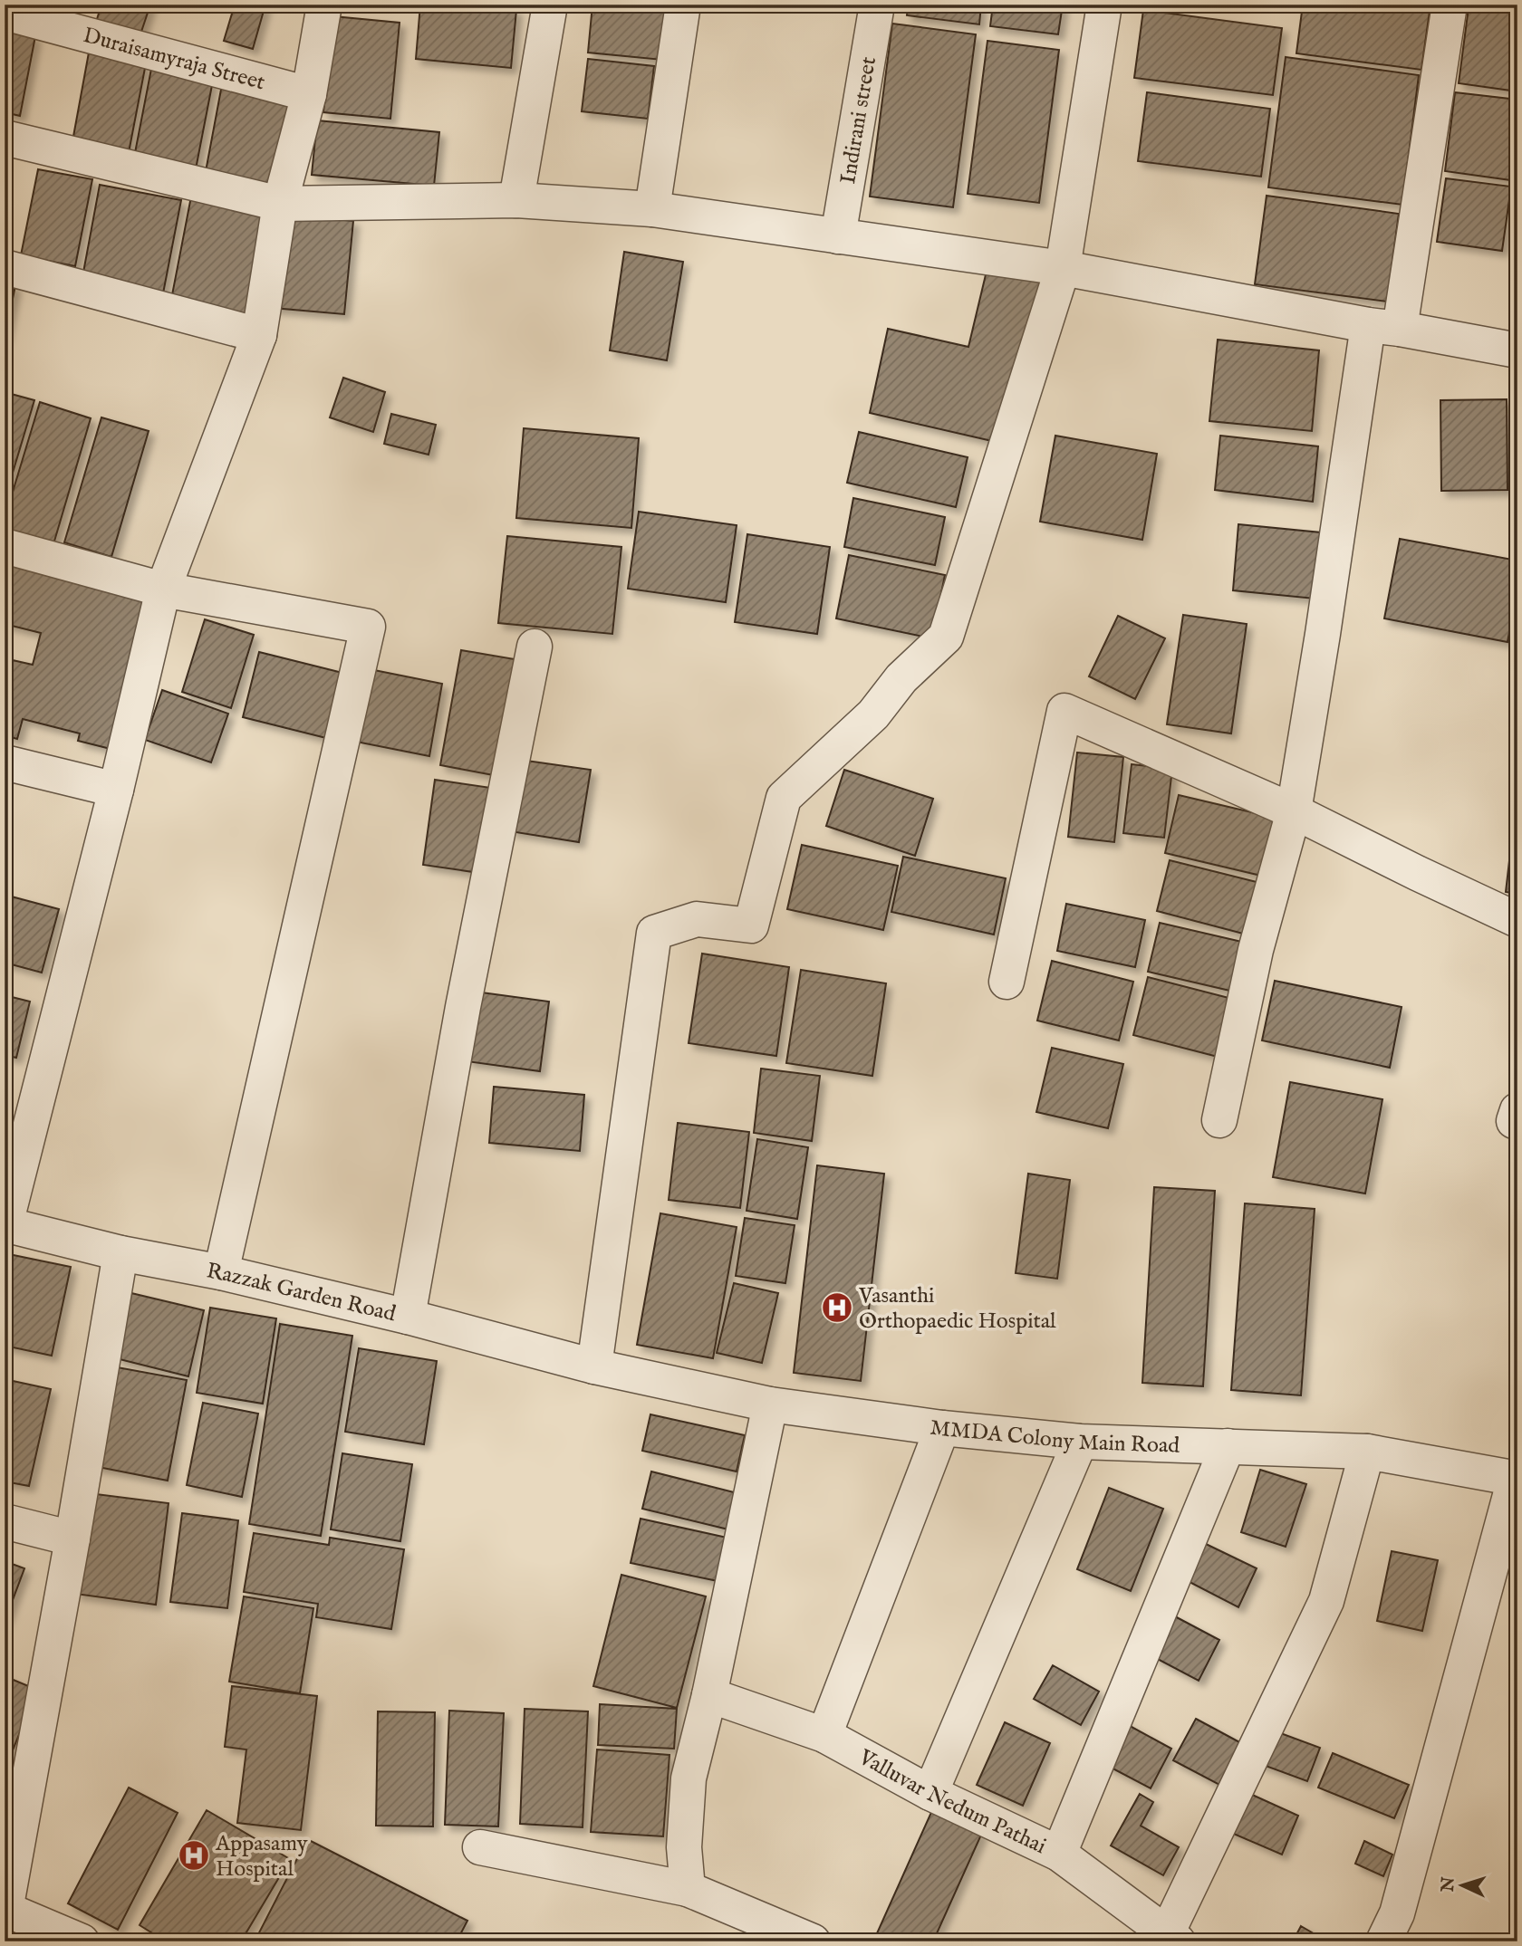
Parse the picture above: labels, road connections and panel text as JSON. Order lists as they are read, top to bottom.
{
  "streets": {
    "street": [
      "Duraisamyraja Street",
      "Indirani street",
      "Razzak Garden Road",
      "MMDA Colony Main Road",
      "Valluvar Nedum Pathai"
    ]
  },
  "crossings": [
    ["Razzak Garden Road", "MMDA Colony Main Road"]
  ],
  "places": {
    "hospital": ["Vasanthi Orthopaedic Hospital", "Appasamy Hospital"]
  },
  "north": "left"
}
